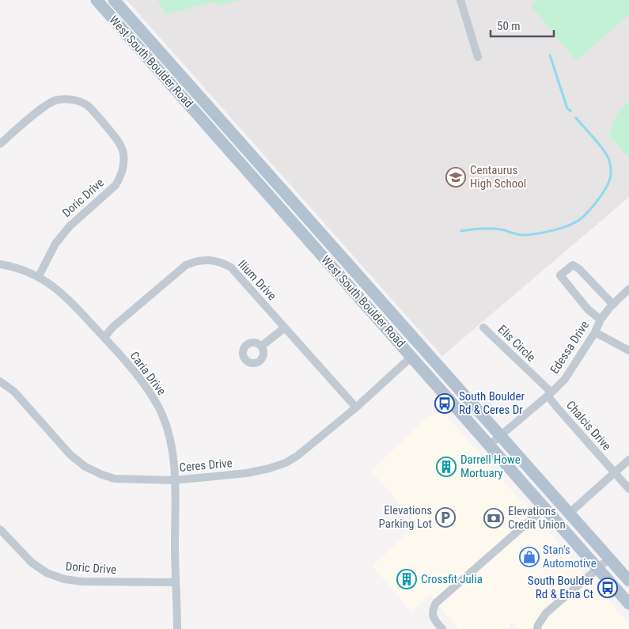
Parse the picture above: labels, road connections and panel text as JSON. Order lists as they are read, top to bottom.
{
  "streets": {
    "main road": ["West South Boulder Road"],
    "street": [
      "Doric Drive",
      "Ilium Drive",
      "Elis Circle",
      "Edessa Drive",
      "Caria Drive",
      "Chalcis Drive",
      "Ceres Drive"
    ]
  },
  "crossings": [
    ["West South Boulder Road", "Edessa Drive"],
    ["West South Boulder Road", "Ceres Drive"],
    ["Doric Drive", "Caria Drive"],
    ["Ilium Drive", "Caria Drive"],
    ["Ilium Drive", "Ceres Drive"],
    ["Elis Circle", "Edessa Drive"],
    ["Elis Circle", "Chalcis Drive"],
    ["Edessa Drive", "Chalcis Drive"],
    ["Caria Drive", "Ceres Drive"]
  ],
  "places": {
    "school or university": ["Centaurus High School"],
    "bus stop": ["South Boulder Rd & Ceres Dr", "South Boulder Rd & Etna Ct"],
    "building": ["Darrell Howe Mortuary", "Crossfit Julia"],
    "parking": ["Elevations Parking Lot"],
    "bank": ["Elevations Credit Union"],
    "shop": ["Stan's Automotive"]
  },
  "scale_bar": "50 m"
}
